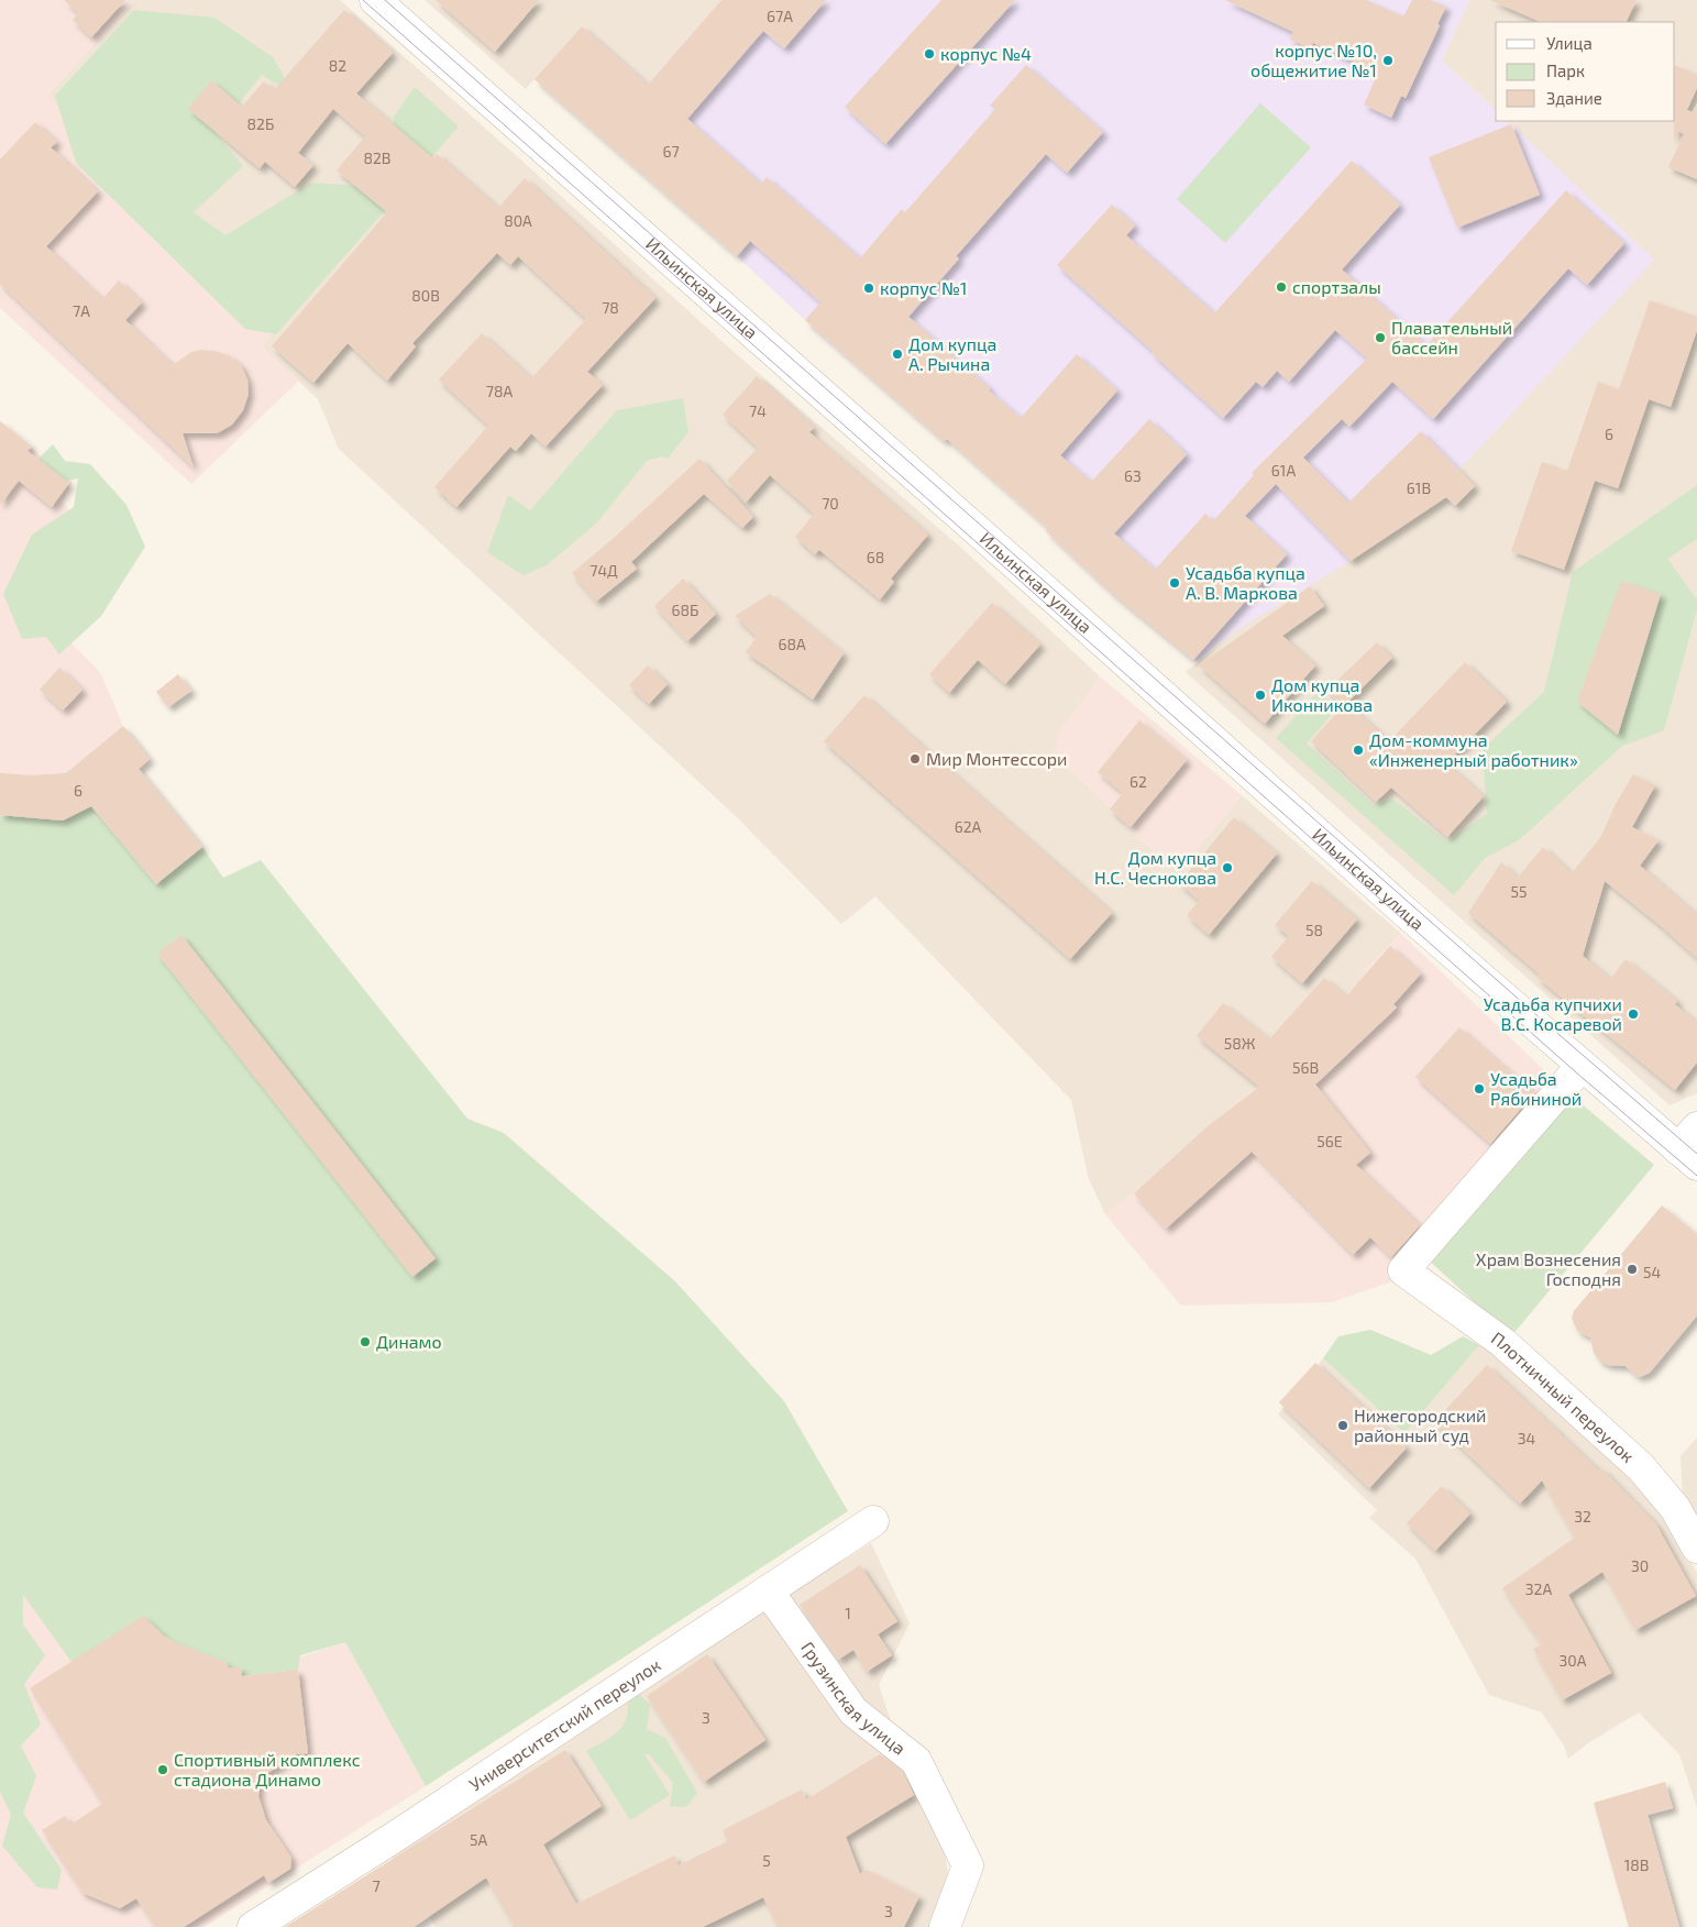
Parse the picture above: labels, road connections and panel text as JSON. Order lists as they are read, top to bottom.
{
  "streets": {
    "street": [
      "Ильинская улица",
      "Плотничный переулок",
      "Грузинская улица",
      "Университетский переулок"
    ]
  },
  "crossings": [
    ["Ильинская улица", "Плотничный переулок"],
    ["Грузинская улица", "Университетский переулок"]
  ],
  "places": [
    "корпус №4",
    "корпус №10, общежитие №1",
    "спортзалы",
    "корпус №1",
    "Плавательный бассейн",
    "Дом купца А. Рычина",
    "Усадьба купца А. В. Маркова",
    "Дом купца Иконникова",
    "Дом-коммуна «Инженерный работник»",
    "Мир Монтессори",
    "Дом купца Н.С. Чеснокова",
    "Усадьба купчихи В.С. Косаревой",
    "Усадьба Рябининой",
    "Храм Вознесения Господня",
    "Динамо",
    "Нижегородский районный суд",
    "Спортивный комплекс стадиона Динамо"
  ],
  "house_numbers": [
    "67А",
    "82",
    "82Б",
    "67",
    "82В",
    "80А",
    "80В",
    "78",
    "7А",
    "78А",
    "74",
    "6",
    "61А",
    "63",
    "61В",
    "70",
    "68",
    "74Д",
    "68Б",
    "68А",
    "62",
    "6",
    "62А",
    "55",
    "58",
    "58Ж",
    "56В",
    "56Е",
    "54",
    "34",
    "32",
    "30",
    "32А",
    "1",
    "30А",
    "3",
    "5А",
    "5",
    "18В",
    "7",
    "3"
  ],
  "legend": ["Улица", "Парк", "Здание"]
}
